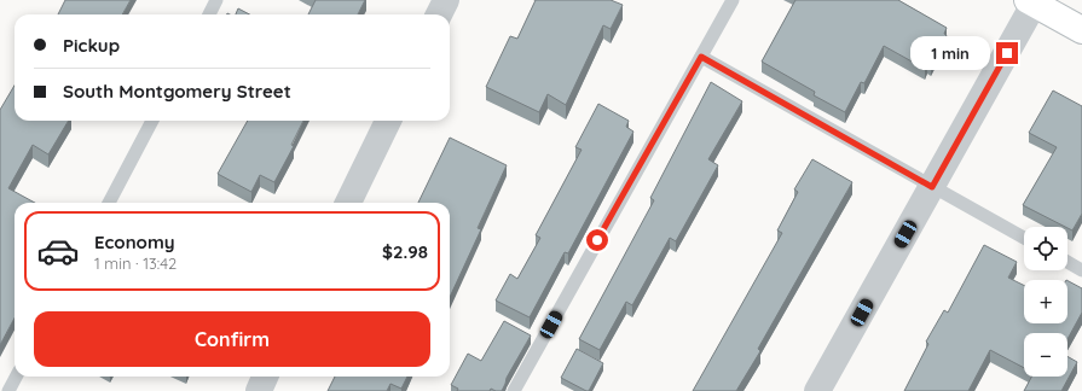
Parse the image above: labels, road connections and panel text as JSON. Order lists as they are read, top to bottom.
{
  "page": {
    "banner": ["Pickup", "South Montgomery Street"],
    "bubble": "1 min",
    "list": [
      {
        "name": "Economy",
        "note": "1 min · 13:42",
        "value": "$2.98"
      }
    ],
    "map_buttons": ["+", "−"],
    "buttons": "Confirm"
  }
}
